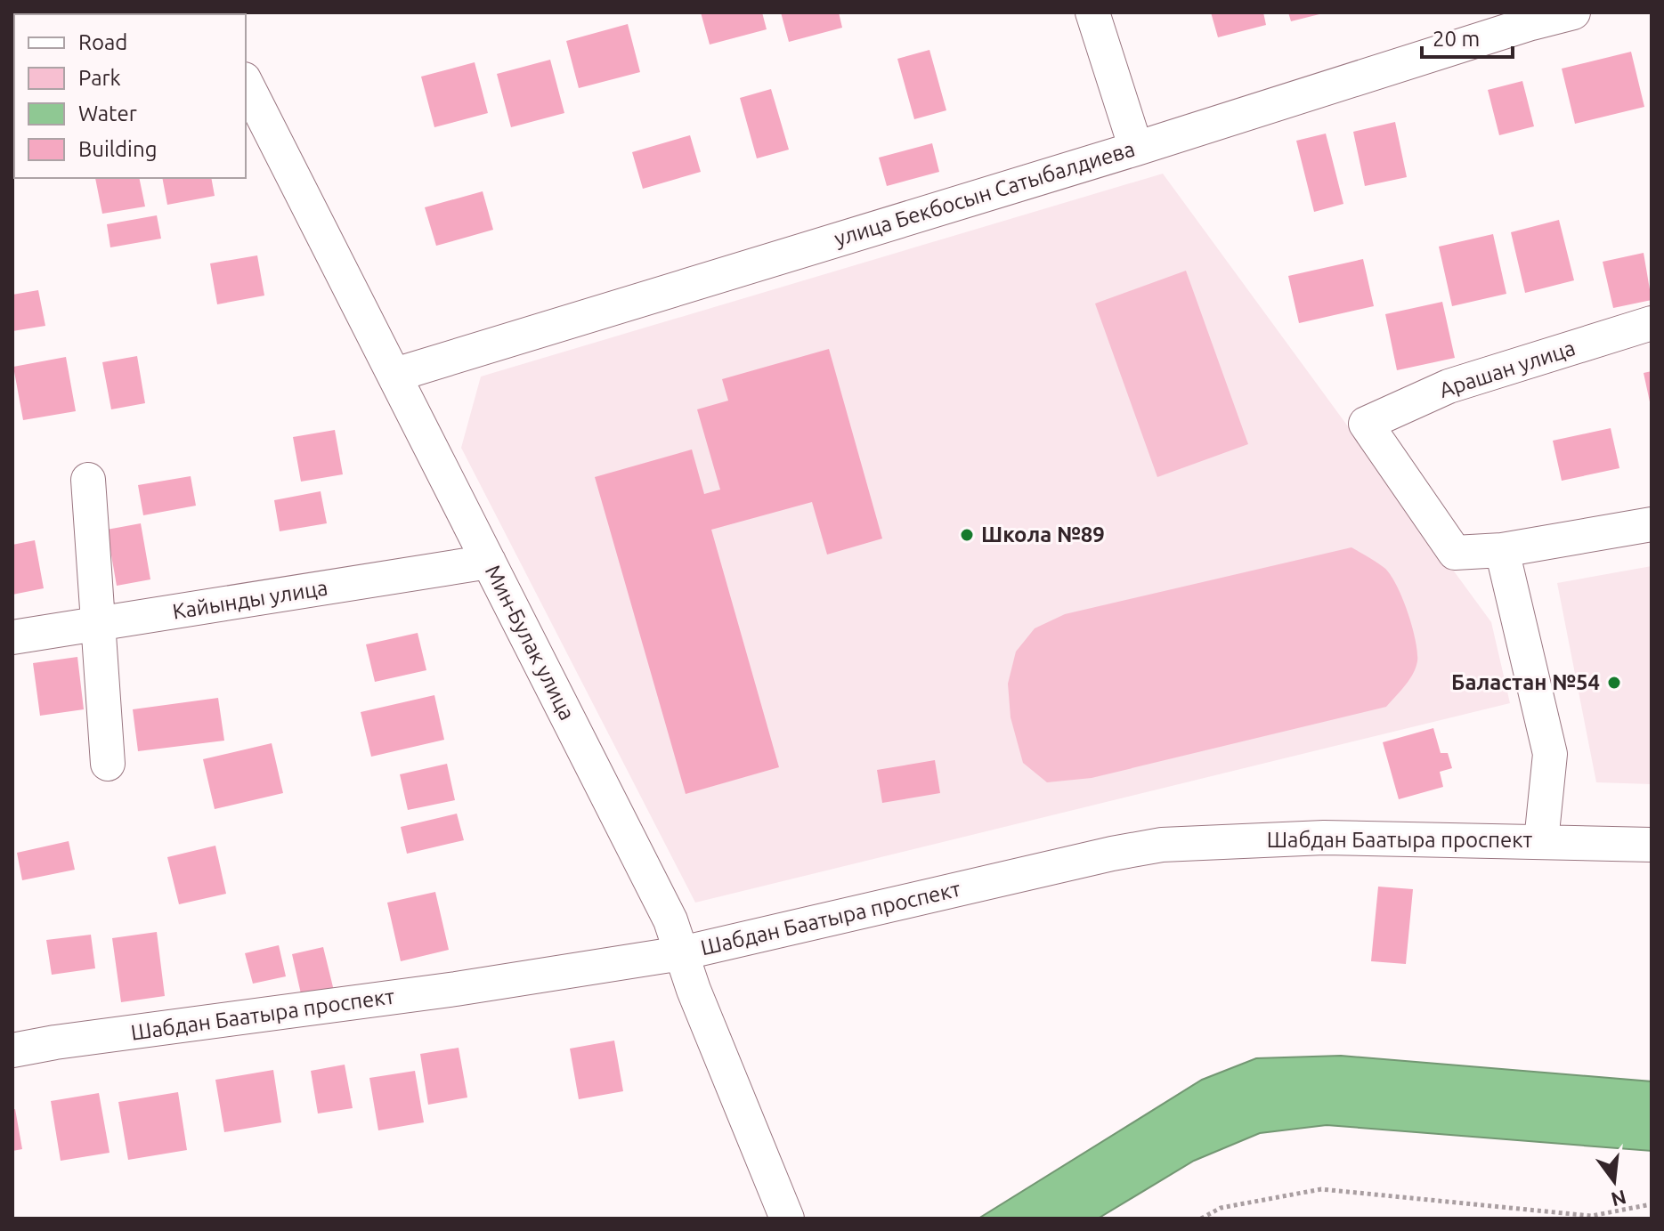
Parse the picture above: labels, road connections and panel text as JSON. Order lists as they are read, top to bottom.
{
  "streets": {
    "street": [
      "улица Бекбосын Сатыбалдиева",
      "Арашан улица",
      "Кайынды улица",
      "Мин-Булак улица",
      "Шабдан Баатыра проспект"
    ]
  },
  "crossings": [
    ["улица Бекбосын Сатыбалдиева", "Мин-Булак улица"],
    ["Кайынды улица", "Мин-Булак улица"],
    ["Мин-Булак улица", "Шабдан Баатыра проспект"]
  ],
  "places": ["Школа №89", "Баластан №54"],
  "legend": [
    "Road",
    "Park",
    "Water",
    "Building"
  ],
  "scale_bar": "20 m",
  "north": "bottom"
}
